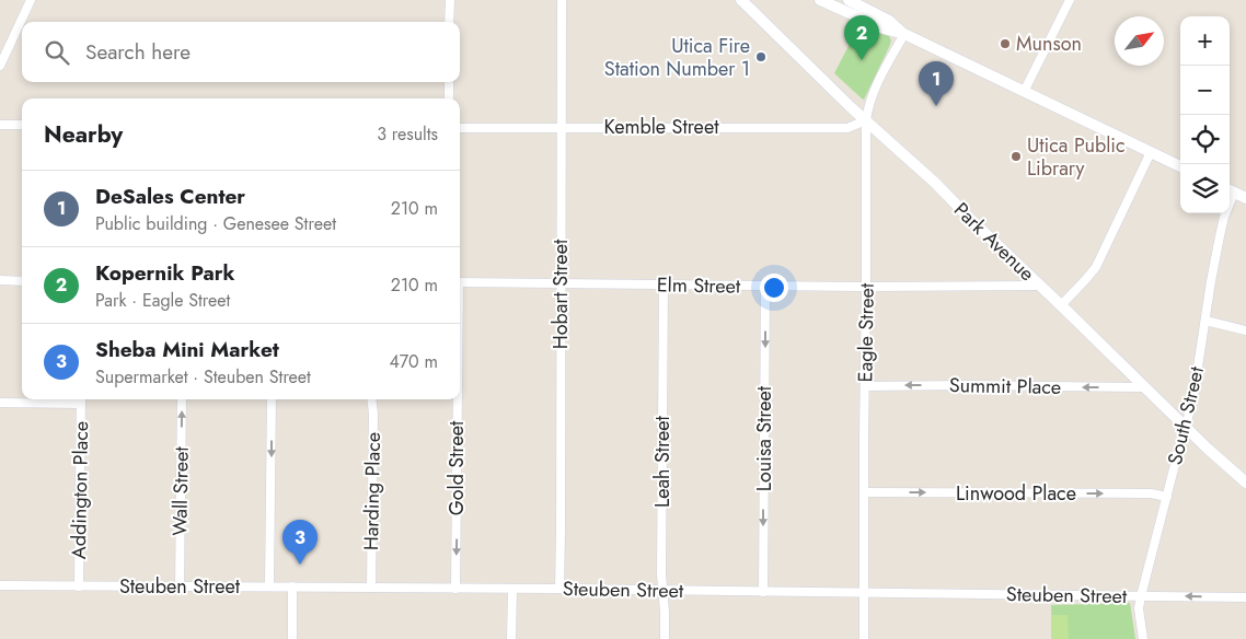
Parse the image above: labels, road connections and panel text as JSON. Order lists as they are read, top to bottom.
{
  "streets": {
    "street": [
      "Kemble Street",
      "Park Avenue",
      "Elm Street",
      "Hobart Street",
      "Eagle Street",
      "Summit Place",
      "South Street",
      "Louisa Street",
      "Leah Street",
      "Gold Street",
      "Addington Place",
      "Wall Street",
      "Harding Place",
      "Linwood Place",
      "Steuben Street"
    ]
  },
  "crossings": [
    ["Kemble Street", "Park Avenue"],
    ["Kemble Street", "Hobart Street"],
    ["Kemble Street", "Eagle Street"],
    ["Park Avenue", "Elm Street"],
    ["Park Avenue", "Eagle Street"],
    ["Park Avenue", "Summit Place"],
    ["Park Avenue", "South Street"],
    ["Elm Street", "Hobart Street"],
    ["Elm Street", "Eagle Street"],
    ["Elm Street", "Louisa Street"],
    ["Elm Street", "Leah Street"],
    ["Hobart Street", "Steuben Street"],
    ["Eagle Street", "Summit Place"],
    ["Eagle Street", "Linwood Place"],
    ["Eagle Street", "Steuben Street"],
    ["South Street", "Linwood Place"],
    ["South Street", "Steuben Street"],
    ["Louisa Street", "Steuben Street"],
    ["Leah Street", "Steuben Street"],
    ["Gold Street", "Steuben Street"],
    ["Addington Place", "Steuben Street"],
    ["Wall Street", "Steuben Street"],
    ["Harding Place", "Steuben Street"]
  ],
  "one_way": [
    "Summit Place",
    "Louisa Street",
    "Gold Street",
    "Wall Street",
    "Linwood Place"
  ],
  "places": ["Munson", "Utica Fire Station Number 1", "Utica Public Library"],
  "north": "top right",
  "page": {
    "pins": ["2", "1", "3"],
    "map_buttons": ["+", "−"],
    "search": "Search here",
    "heading": ["Nearby", "3 results"],
    "list": [
      {
        "mark": "1",
        "name": "DeSales Center",
        "note": "Public building · Genesee Street",
        "value": "210 m"
      },
      {
        "mark": "2",
        "name": "Kopernik Park",
        "note": "Park · Eagle Street",
        "value": "210 m"
      },
      {
        "mark": "3",
        "name": "Sheba Mini Market",
        "note": "Supermarket · Steuben Street",
        "value": "470 m"
      }
    ]
  }
}
